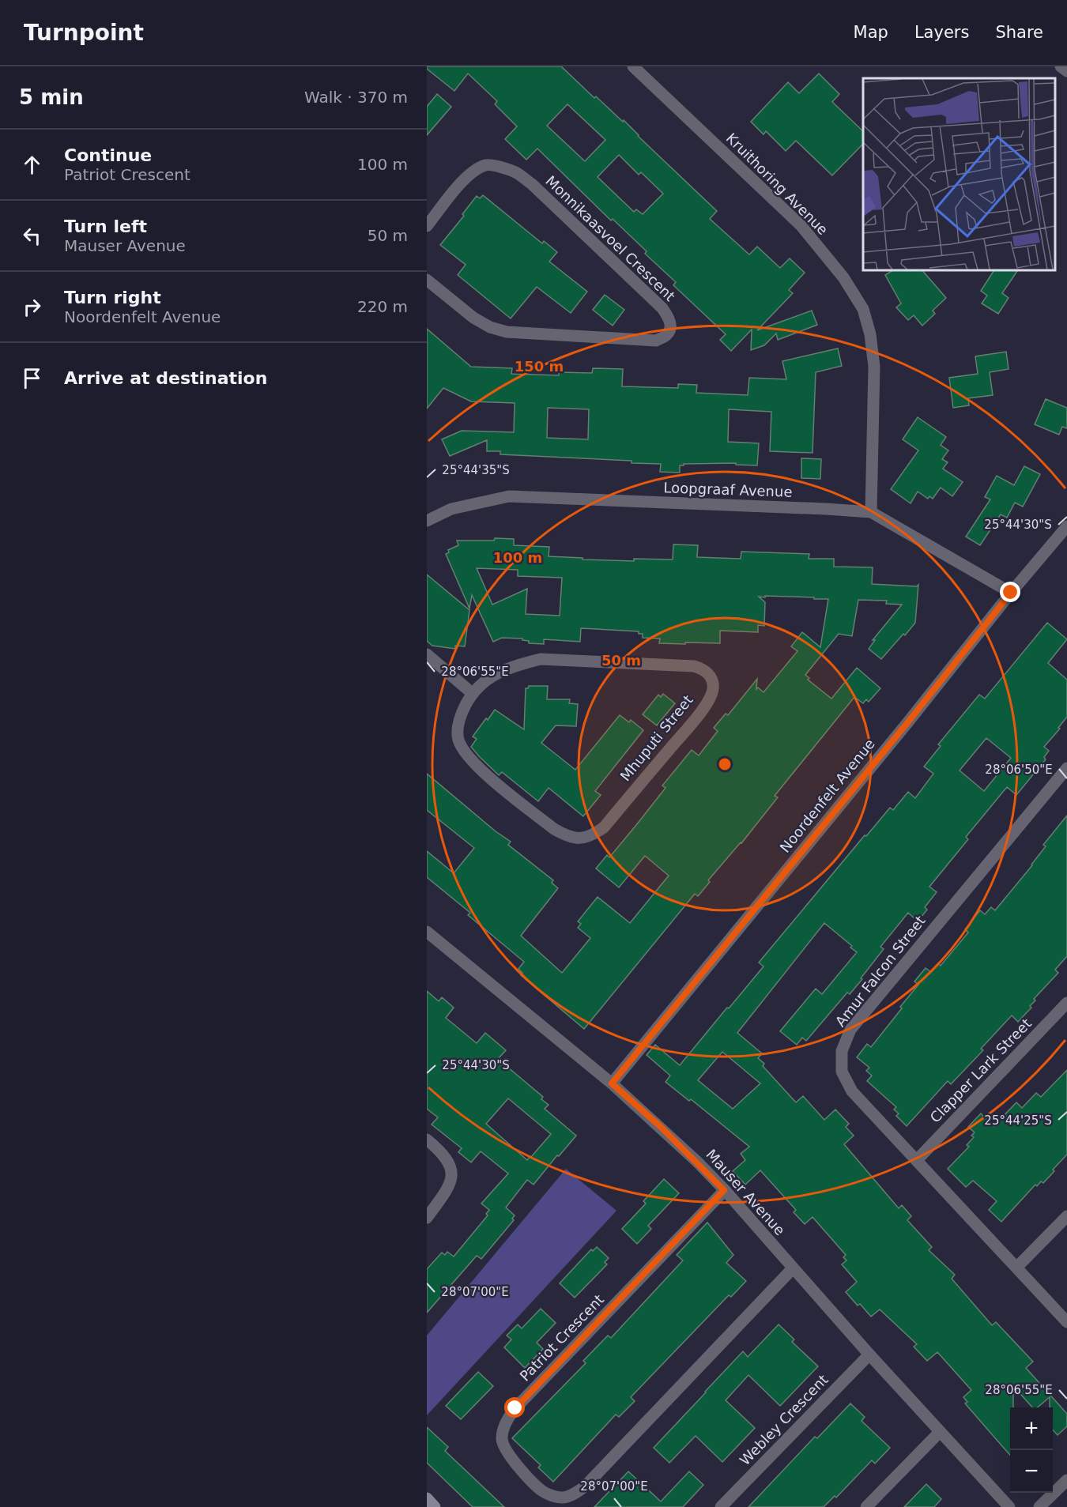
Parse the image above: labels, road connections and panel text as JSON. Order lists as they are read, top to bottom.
{
  "streets": {
    "street": [
      "Kruithoring Avenue",
      "Monnikaasvoel Crescent",
      "Loopgraaf Avenue",
      "Mhuputi Street",
      "Noordenfelt Avenue",
      "Amur Falcon Street",
      "Clapper Lark Street",
      "Mauser Avenue",
      "Patriot Crescent",
      "Webley Crescent"
    ]
  },
  "crossings": [
    ["Kruithoring Avenue", "Loopgraaf Avenue"],
    ["Loopgraaf Avenue", "Noordenfelt Avenue"],
    ["Noordenfelt Avenue", "Mauser Avenue"],
    ["Amur Falcon Street", "Clapper Lark Street"],
    ["Mauser Avenue", "Patriot Crescent"],
    ["Mauser Avenue", "Webley Crescent"]
  ],
  "page": {
    "header": "Turnpoint",
    "nav": ["Map", "Layers", "Share"],
    "heading": ["5 min", "Walk · 370 m"],
    "list": [
      ["Continue", "Patriot Crescent", "100 m"],
      ["Turn left", "Mauser Avenue", "50 m"],
      ["Turn right", "Noordenfelt Avenue", "220 m"],
      "Arrive at destination"
    ],
    "map_buttons": ["+", "−"]
  },
  "coordinates": [
    "25°44'35\"S",
    "25°44'30\"S",
    "28°06'55\"E",
    "28°06'50\"E",
    "25°44'25\"S",
    "28°07'00\"E"
  ],
  "rings": ["150 m", "100 m", "50 m"]
}
